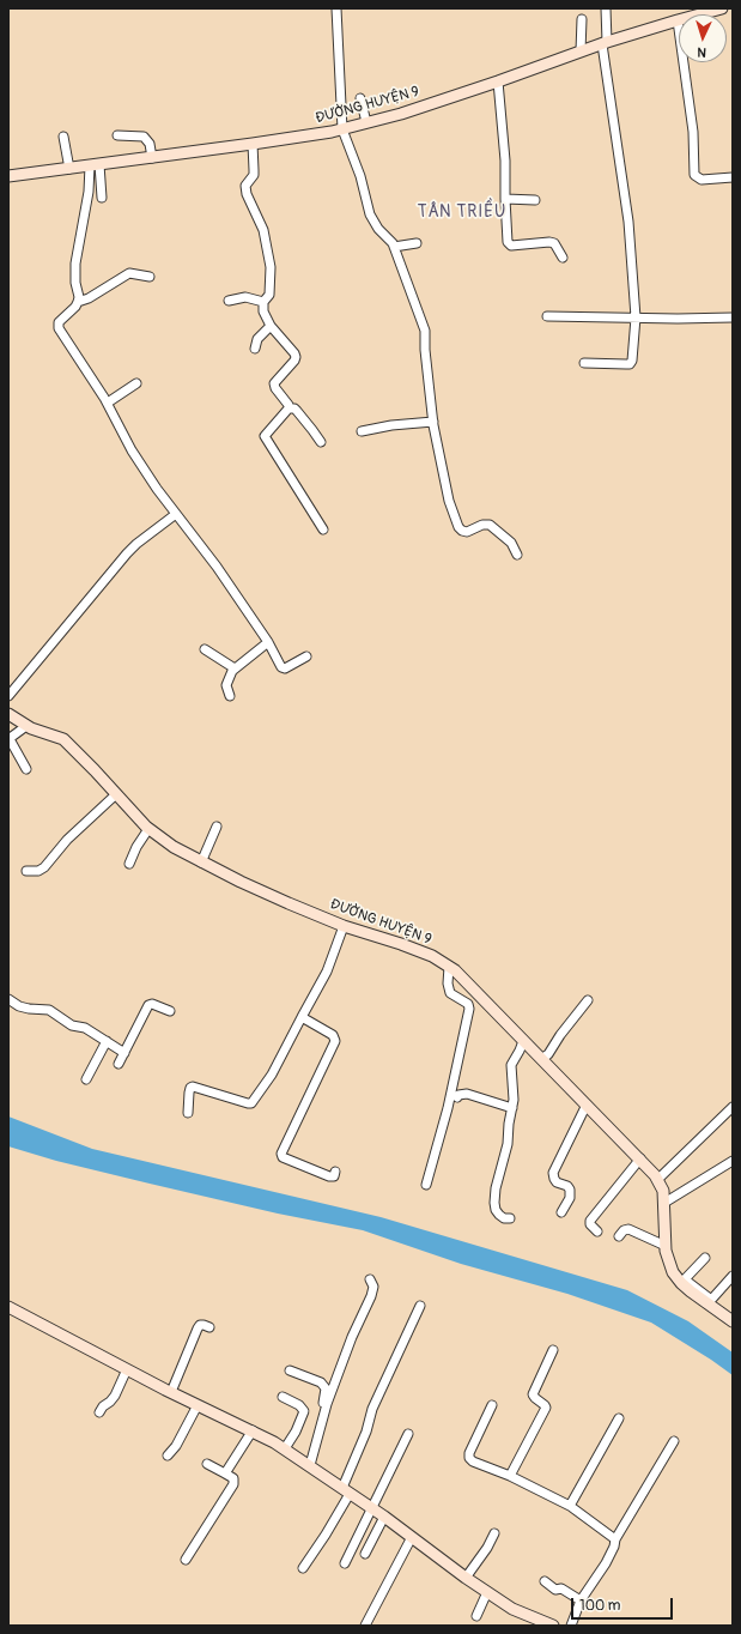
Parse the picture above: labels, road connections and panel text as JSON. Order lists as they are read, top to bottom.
{
  "streets": {
    "street": ["ĐƯỜNG HUYỆN 9"]
  },
  "districts": ["TÂN TRIỀU"],
  "scale_bar": "100 m",
  "north": "bottom"
}
